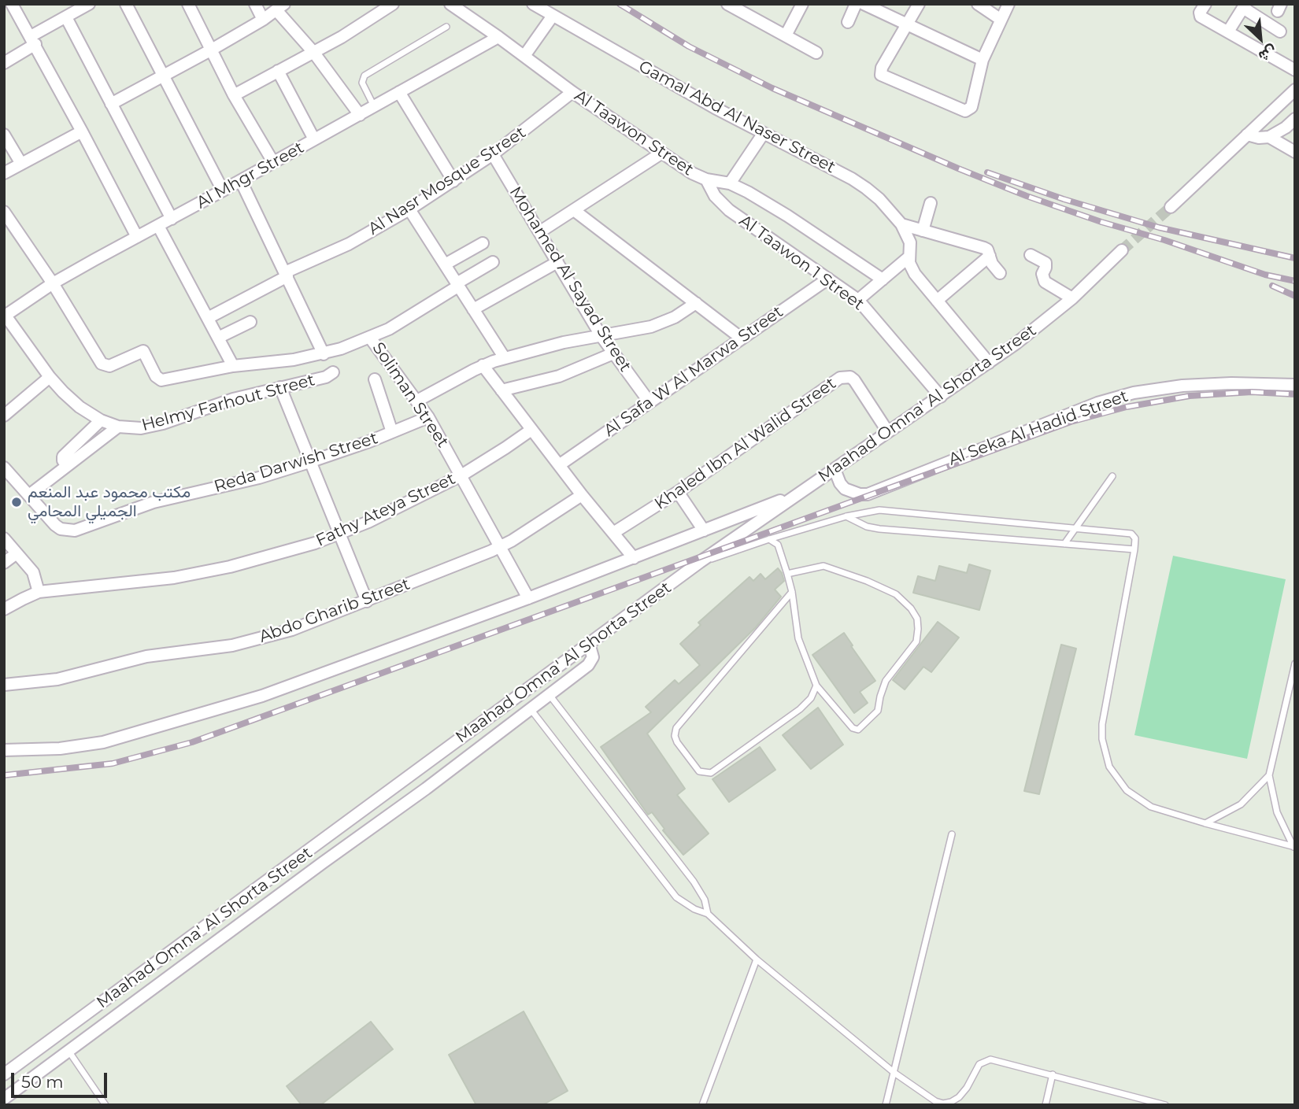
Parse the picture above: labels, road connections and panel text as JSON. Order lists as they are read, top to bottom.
{
  "streets": {
    "street": [
      "Gamal Abd Al Naser Street",
      "Al Taawon Street",
      "Al Mhgr Street",
      "Al Nasr Mosque Street",
      "Al Taawon 1 Street",
      "Mohamed Al Sayad Street",
      "Al Safa W Al Marwa Street",
      "Soliman Street",
      "Helmy Farhout Street",
      "Maahad Omna' Al Shorta Street",
      "Al Seka Al Hadid Street",
      "Khaled Ibn Al Walid Street",
      "Reda Darwish Street",
      "Fathy Ateya Street",
      "Abdo Gharib Street"
    ]
  },
  "crossings": [
    ["Gamal Abd Al Naser Street", "Maahad Omna' Al Shorta Street"],
    ["Al Taawon Street", "Al Mhgr Street"],
    ["Al Taawon Street", "Al Nasr Mosque Street"],
    ["Al Taawon Street", "Al Taawon 1 Street"],
    ["Al Mhgr Street", "Helmy Farhout Street"],
    ["Al Nasr Mosque Street", "Mohamed Al Sayad Street"],
    ["Al Taawon 1 Street", "Al Safa W Al Marwa Street"],
    ["Al Taawon 1 Street", "Maahad Omna' Al Shorta Street"],
    ["Mohamed Al Sayad Street", "Al Safa W Al Marwa Street"],
    ["Soliman Street", "Reda Darwish Street"],
    ["Soliman Street", "Fathy Ateya Street"],
    ["Soliman Street", "Abdo Gharib Street"],
    ["Maahad Omna' Al Shorta Street", "Al Seka Al Hadid Street"],
    ["Maahad Omna' Al Shorta Street", "Khaled Ibn Al Walid Street"]
  ],
  "places": ["مكتب محمود عبد المنعم الجميلي المحامي"],
  "scale_bar": "50 m",
  "north": "bottom right"
}
